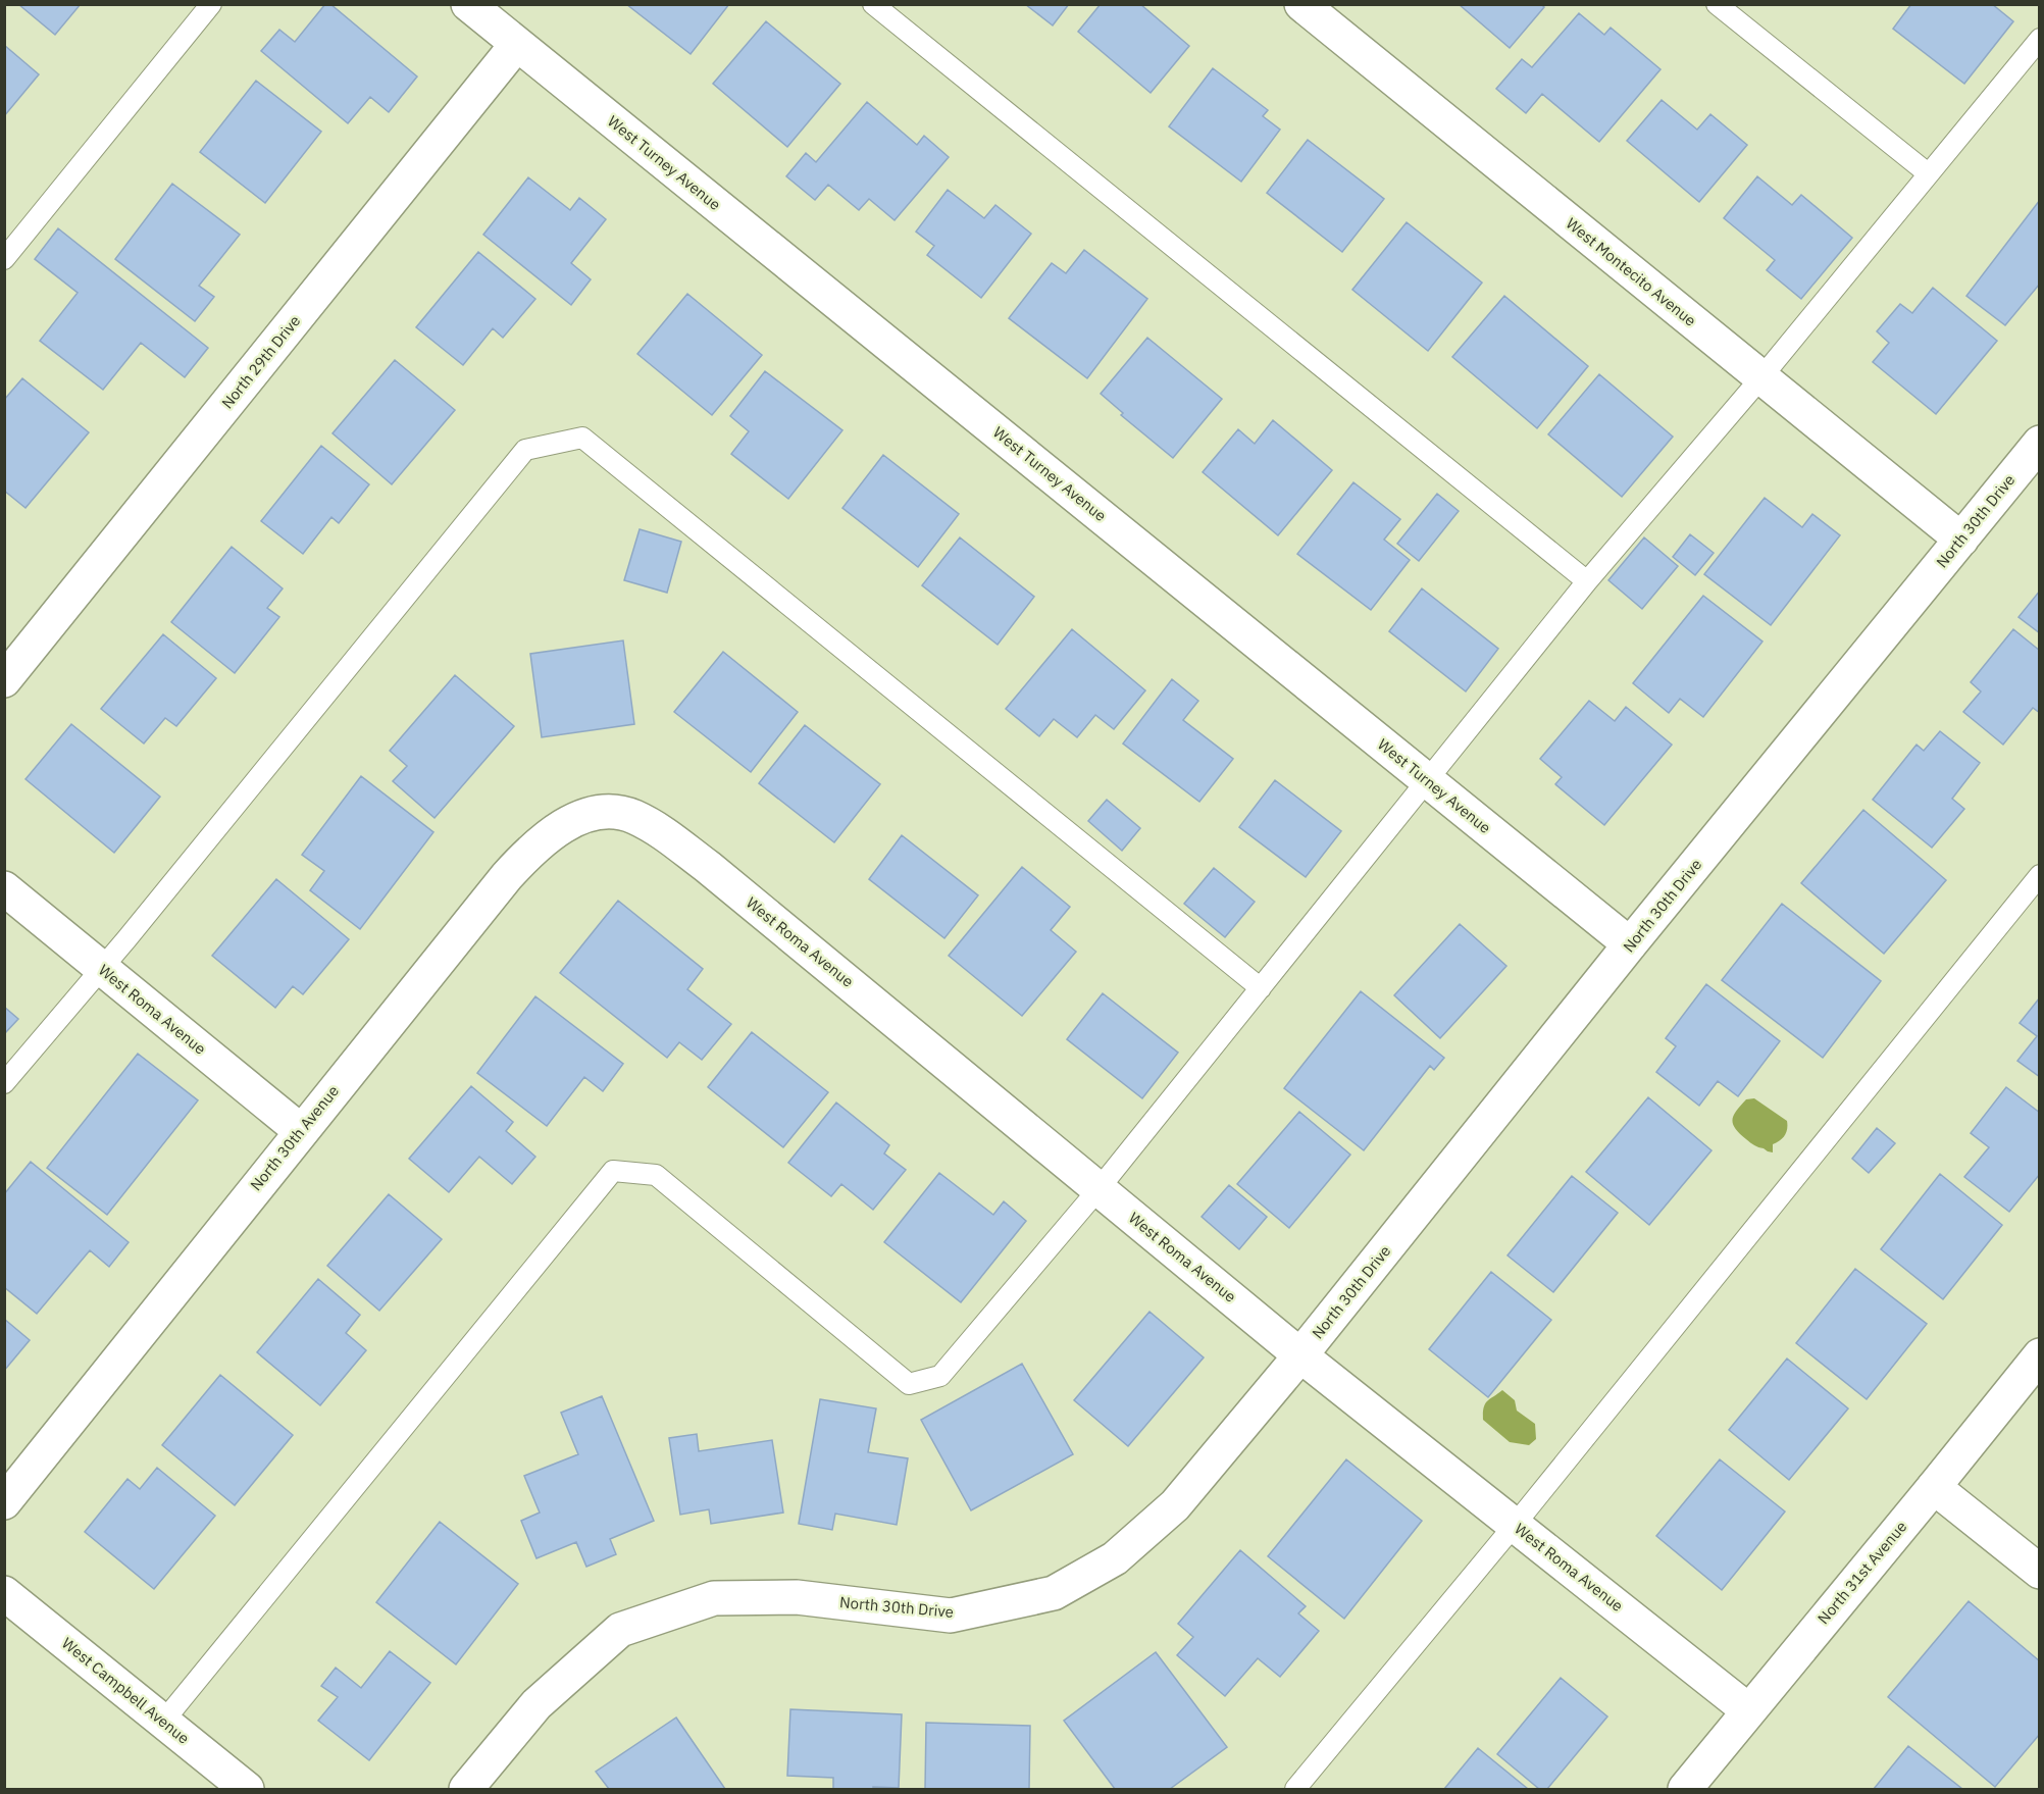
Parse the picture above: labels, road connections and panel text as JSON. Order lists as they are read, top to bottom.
{
  "streets": {
    "street": [
      "West Turney Avenue",
      "West Montecito Avenue",
      "North 29th Drive",
      "North 30th Drive",
      "West Roma Avenue",
      "North 30th Avenue",
      "North 31st Avenue",
      "West Campbell Avenue"
    ]
  },
  "crossings": [
    ["West Turney Avenue", "North 29th Drive"],
    ["West Turney Avenue", "North 30th Drive"],
    ["West Montecito Avenue", "North 30th Drive"],
    ["North 30th Drive", "West Roma Avenue"],
    ["West Roma Avenue", "North 30th Avenue"],
    ["West Roma Avenue", "North 31st Avenue"]
  ]
}
